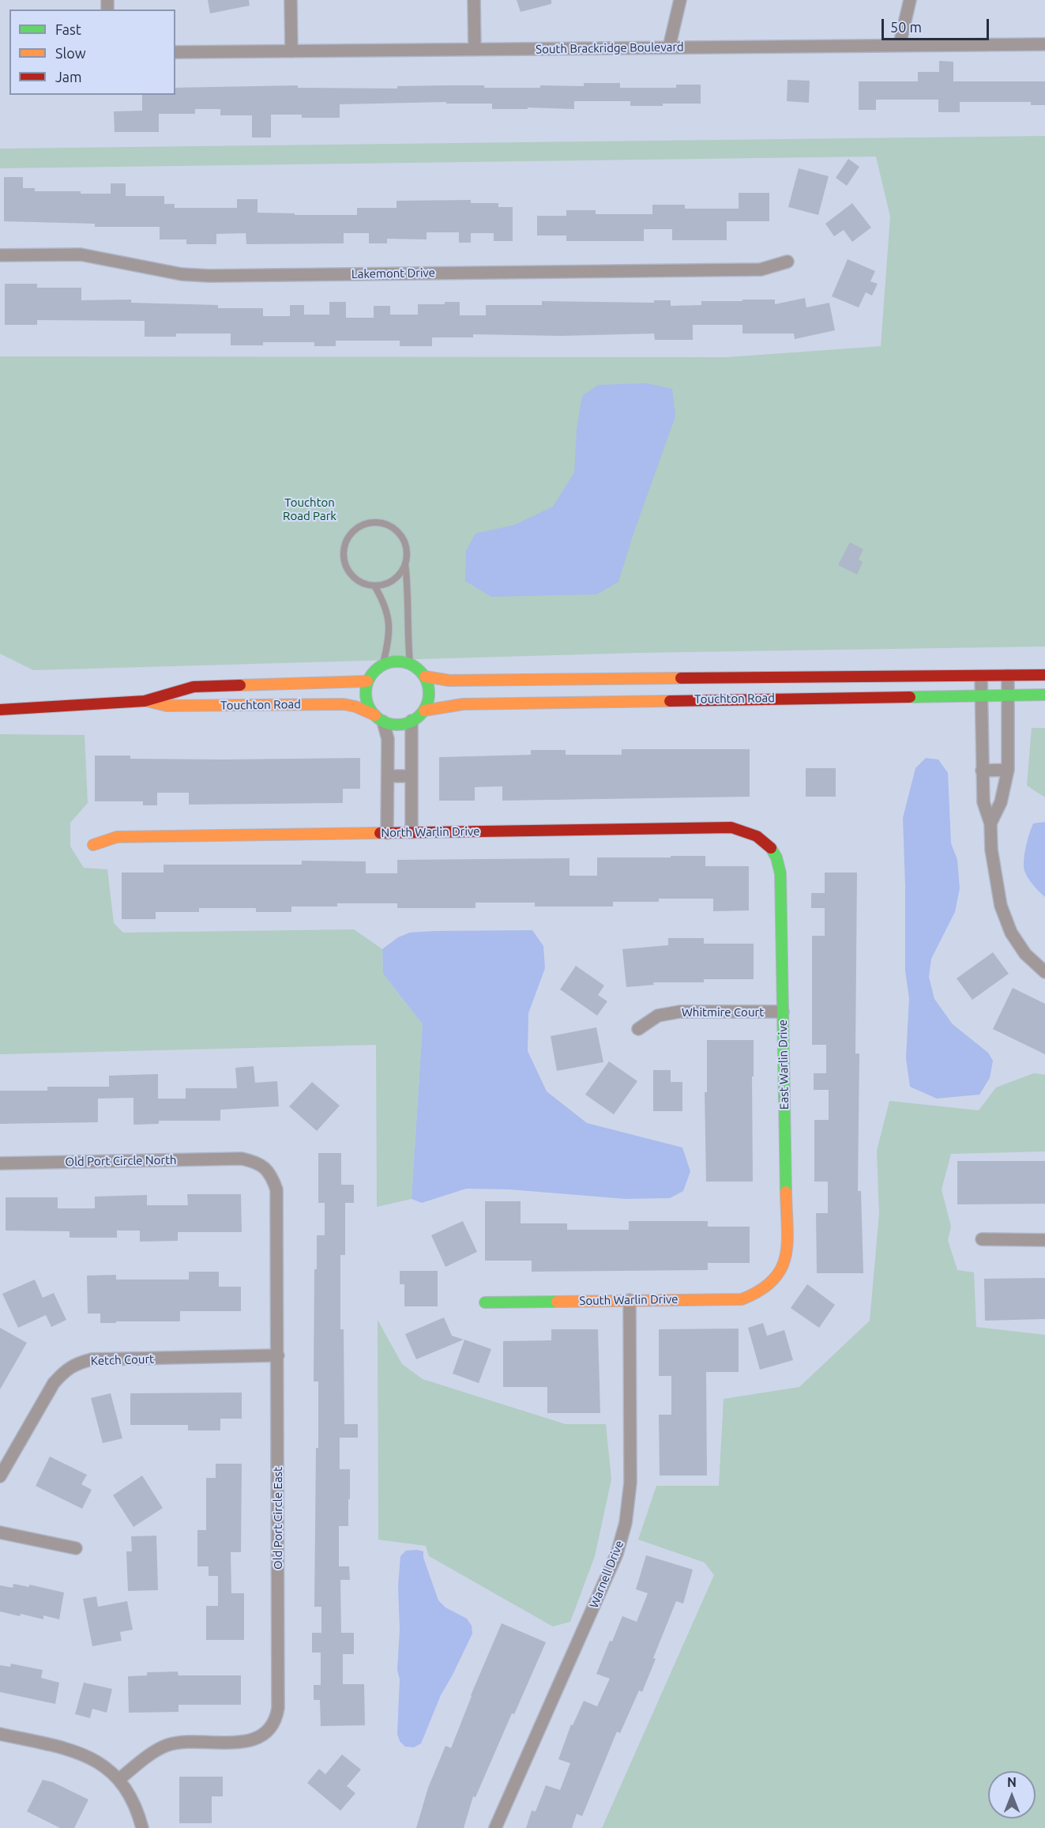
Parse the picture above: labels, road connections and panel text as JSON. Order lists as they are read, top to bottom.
{
  "streets": {
    "street": [
      "South Brackridge Boulevard",
      "Lakemont Drive",
      "Touchton Road",
      "North Warlin Drive",
      "Whitmire Court",
      "East Warlin Drive",
      "Old Port Circle North",
      "South Warlin Drive",
      "Ketch Court",
      "Old Port Circle East",
      "Warnell Drive"
    ]
  },
  "crossings": [
    ["North Warlin Drive", "East Warlin Drive"],
    ["Whitmire Court", "East Warlin Drive"],
    ["East Warlin Drive", "South Warlin Drive"],
    ["Old Port Circle North", "Old Port Circle East"],
    ["South Warlin Drive", "Warnell Drive"],
    ["Ketch Court", "Old Port Circle East"]
  ],
  "parks": ["Touchton Road Park"],
  "legend": ["Fast", "Slow", "Jam"],
  "scale_bar": "50 m",
  "north": "top"
}
